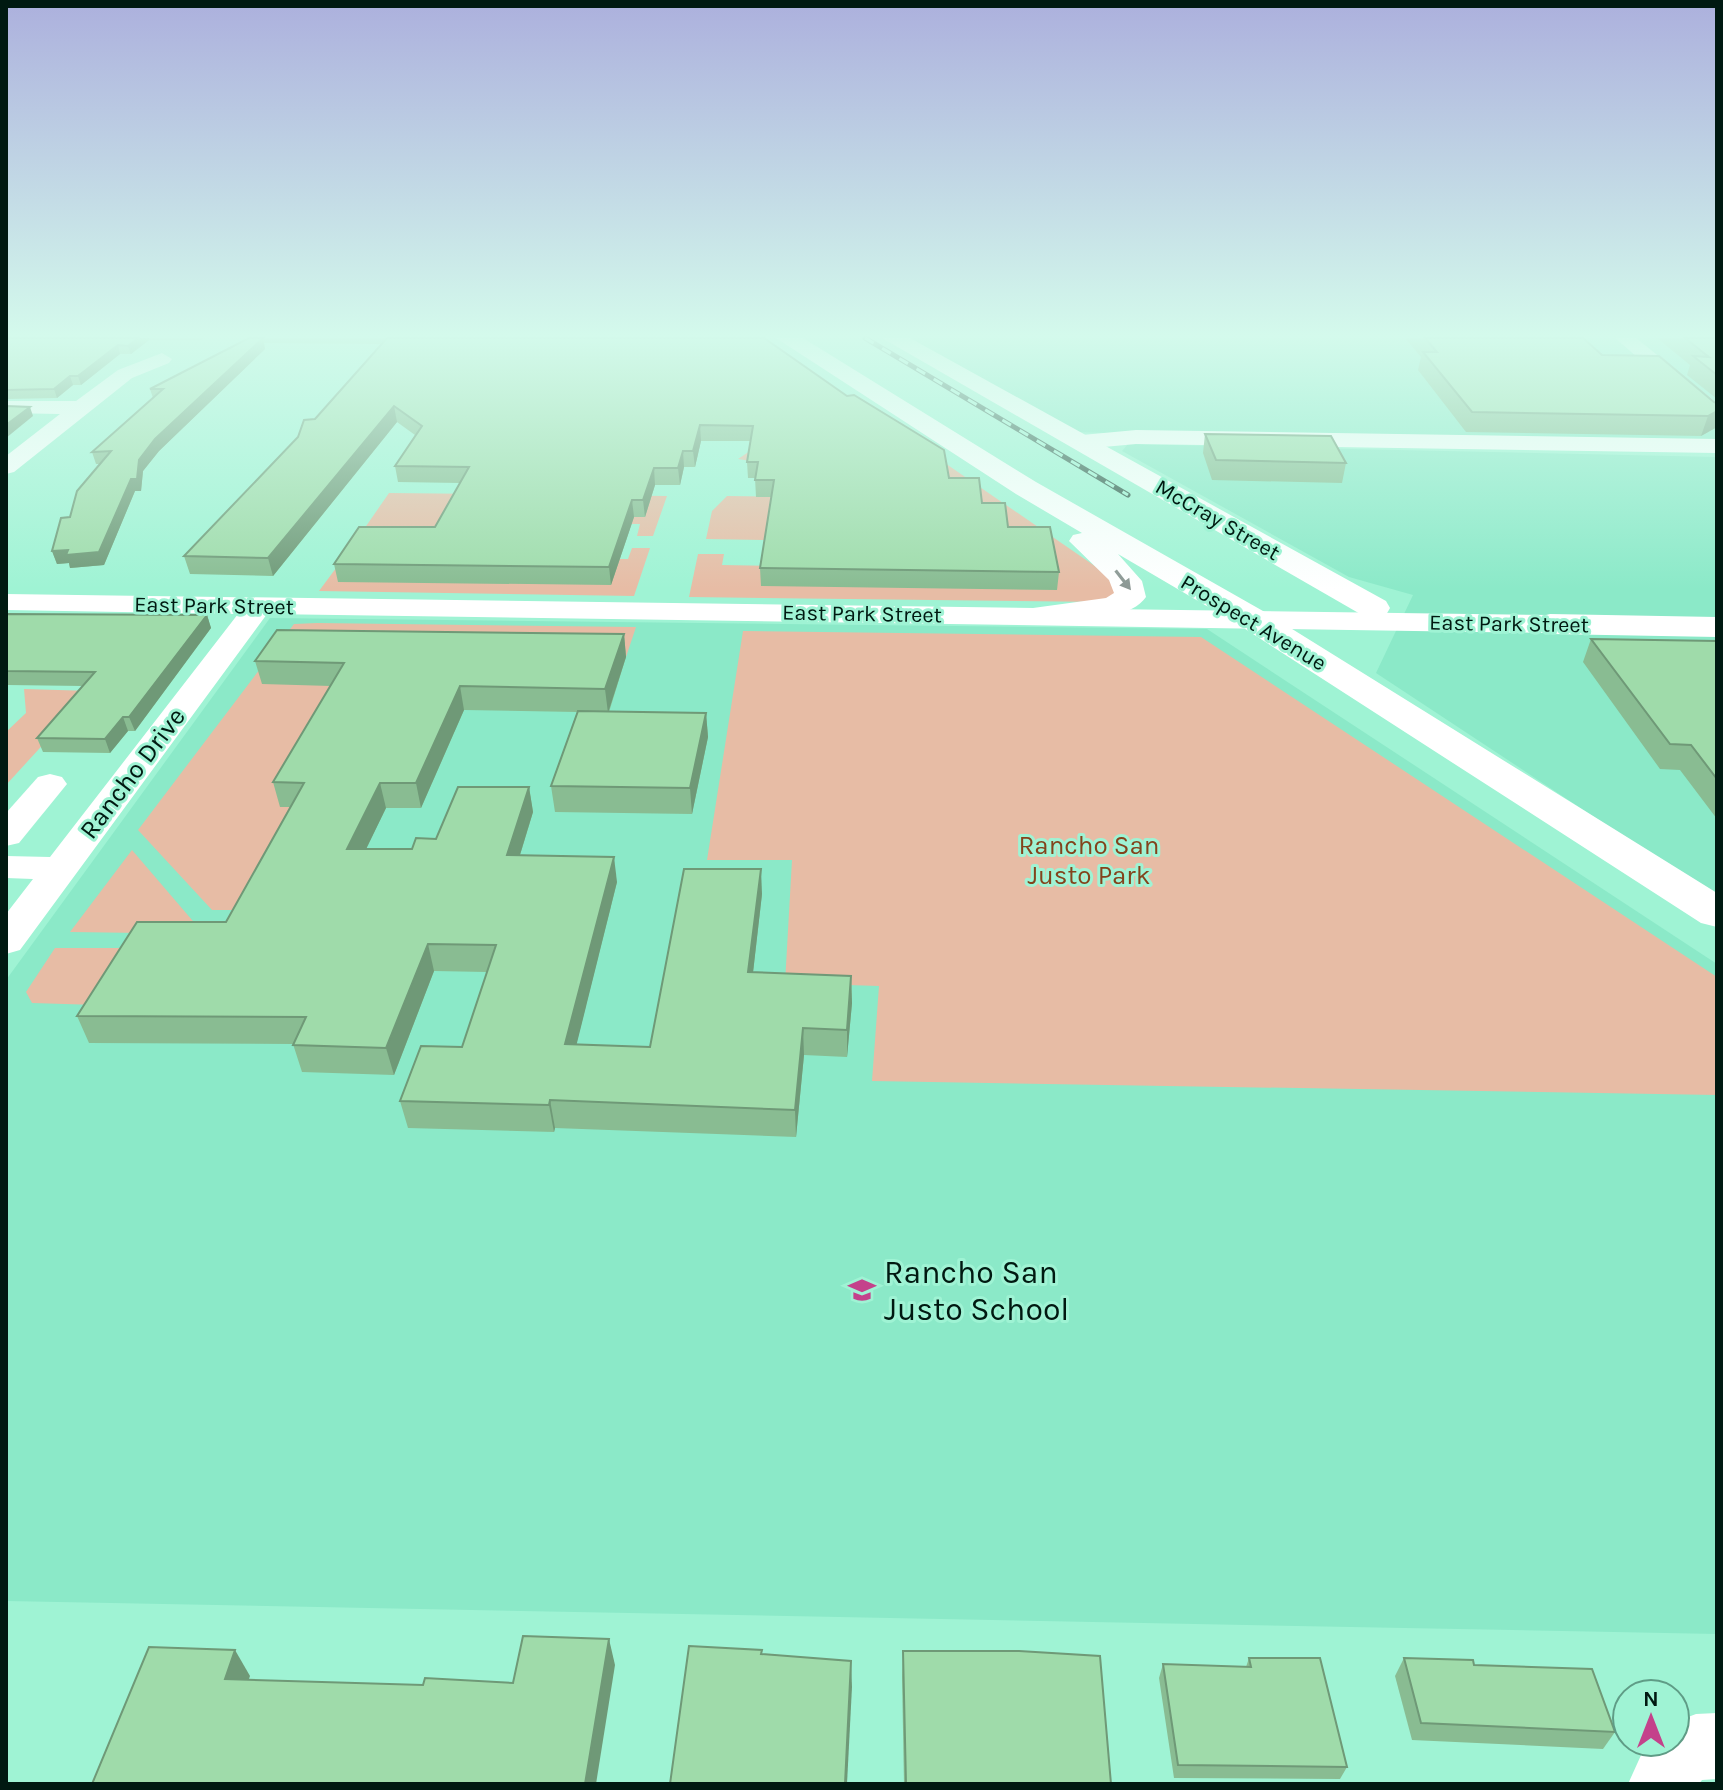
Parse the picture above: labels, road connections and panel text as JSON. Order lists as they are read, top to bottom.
{
  "streets": {
    "street": [
      "McCray Street",
      "East Park Street",
      "Prospect Avenue",
      "Rancho Drive"
    ]
  },
  "crossings": [
    ["East Park Street", "Prospect Avenue"],
    ["East Park Street", "Rancho Drive"]
  ],
  "parks": ["Rancho San Justo Park"],
  "places": {
    "school or university": ["Rancho San Justo School"]
  },
  "north": "top"
}
